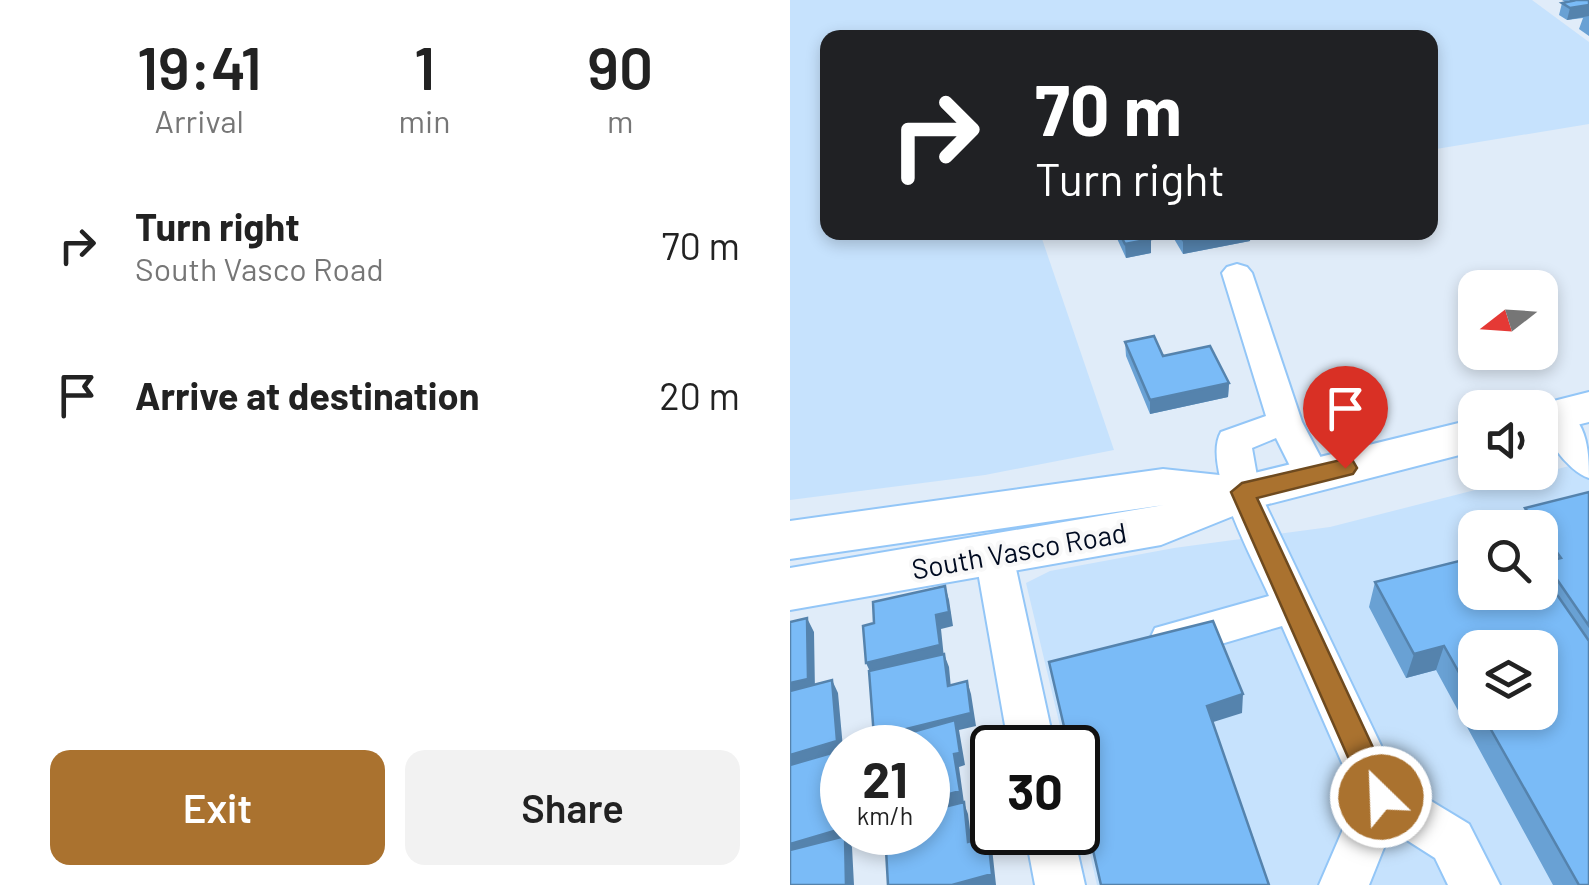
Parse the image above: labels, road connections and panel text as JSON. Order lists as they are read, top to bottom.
{
  "streets": {
    "main road": ["South Vasco Road"]
  },
  "north": "left",
  "page": {
    "eta": [
      "19:41",
      "Arrival",
      "1",
      "min",
      "90",
      "m"
    ],
    "turn": ["70 m", "Turn right"],
    "list": [
      {
        "name": "Turn right",
        "note": "South Vasco Road",
        "value": "70 m"
      },
      {
        "name": "Arrive at destination",
        "value": "20 m"
      }
    ],
    "speed": "21 km/h",
    "limit": "30",
    "buttons": ["Exit", "Share"]
  }
}
